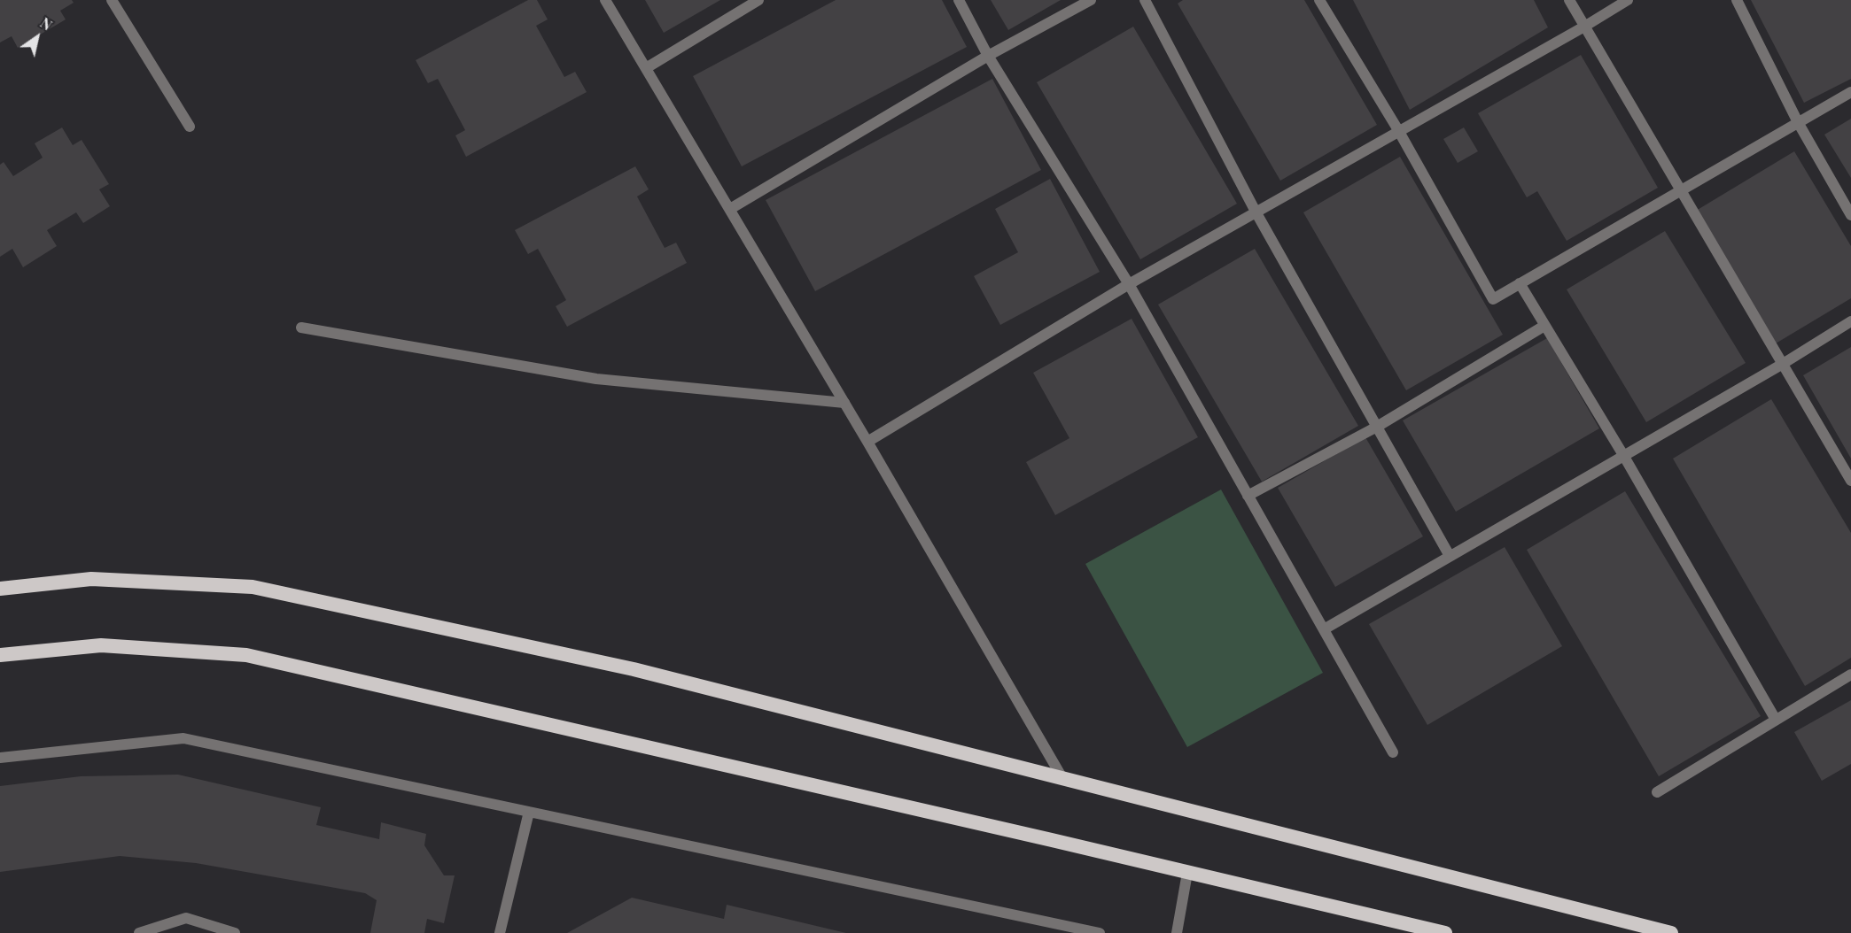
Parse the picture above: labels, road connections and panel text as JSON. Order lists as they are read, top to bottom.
{
  "north": "top right"
}
